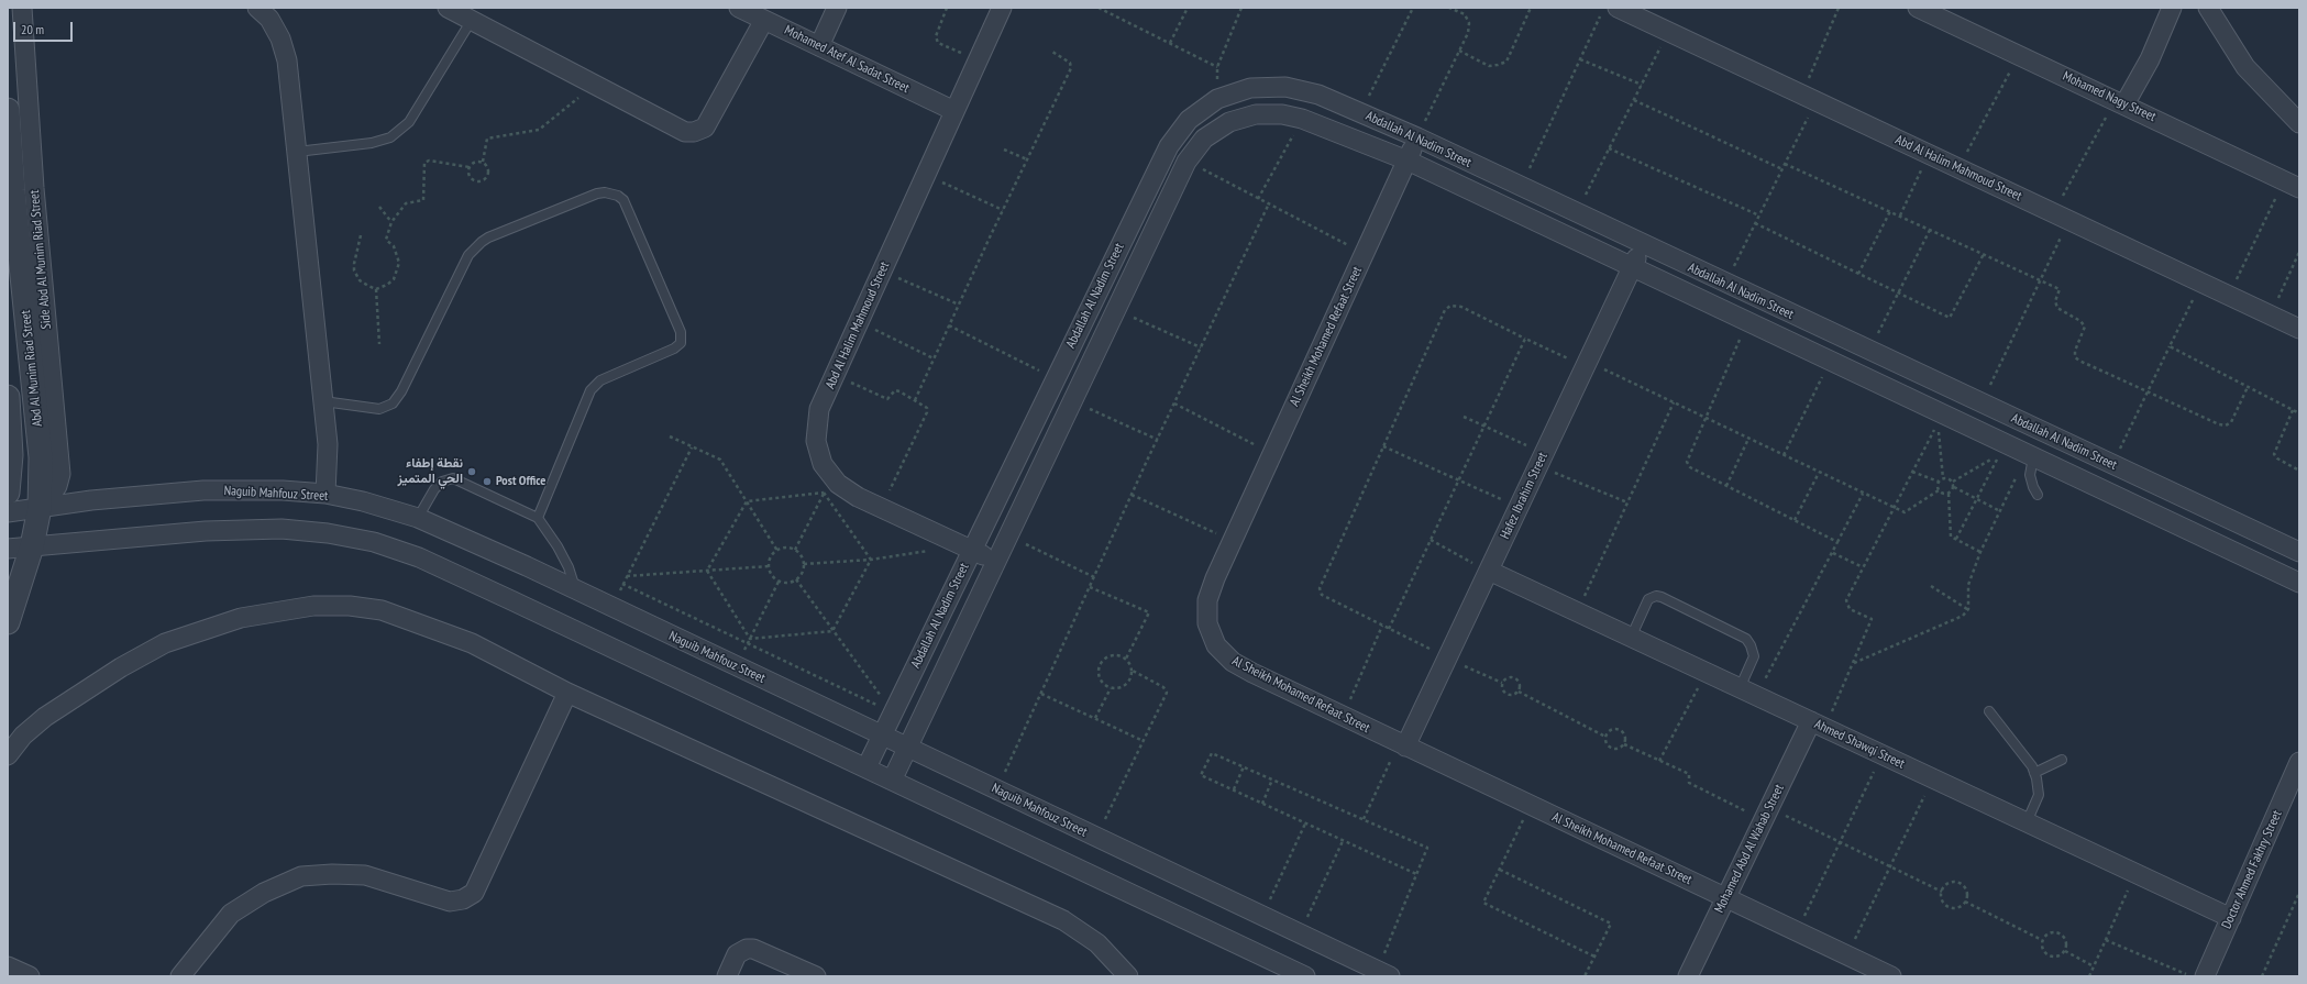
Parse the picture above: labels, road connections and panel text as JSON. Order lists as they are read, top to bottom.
{
  "streets": {
    "street": [
      "Mohamed Atef Al Sadat Street",
      "Mohamed Nagy Street",
      "Abdallah Al Nadim Street",
      "Abd Al Halim Mahmoud Street",
      "Side Abd Al Munim Riad Street",
      "Al Sheikh Mohamed Refaat Street",
      "Abd Al Munim Riad Street",
      "Naguib Mahfouz Street",
      "Hafez Ibrahim Street",
      "Ahmed Shawqi Street",
      "Mohamed Abd Al Wahab Street",
      "Doctor Ahmed Fakhry Street"
    ]
  },
  "crossings": [
    ["Mohamed Atef Al Sadat Street", "Abd Al Halim Mahmoud Street"],
    ["Abdallah Al Nadim Street", "Abd Al Halim Mahmoud Street"],
    ["Abdallah Al Nadim Street", "Al Sheikh Mohamed Refaat Street"],
    ["Abdallah Al Nadim Street", "Naguib Mahfouz Street"],
    ["Abdallah Al Nadim Street", "Hafez Ibrahim Street"],
    ["Side Abd Al Munim Riad Street", "Abd Al Munim Riad Street"],
    ["Side Abd Al Munim Riad Street", "Naguib Mahfouz Street"],
    ["Al Sheikh Mohamed Refaat Street", "Hafez Ibrahim Street"],
    ["Al Sheikh Mohamed Refaat Street", "Mohamed Abd Al Wahab Street"],
    ["Abd Al Munim Riad Street", "Naguib Mahfouz Street"],
    ["Hafez Ibrahim Street", "Ahmed Shawqi Street"],
    ["Ahmed Shawqi Street", "Mohamed Abd Al Wahab Street"],
    ["Ahmed Shawqi Street", "Doctor Ahmed Fakhry Street"]
  ],
  "places": ["نقطة إطفاء الحي المتميز", "Post Office"],
  "scale_bar": "20 m"
}
